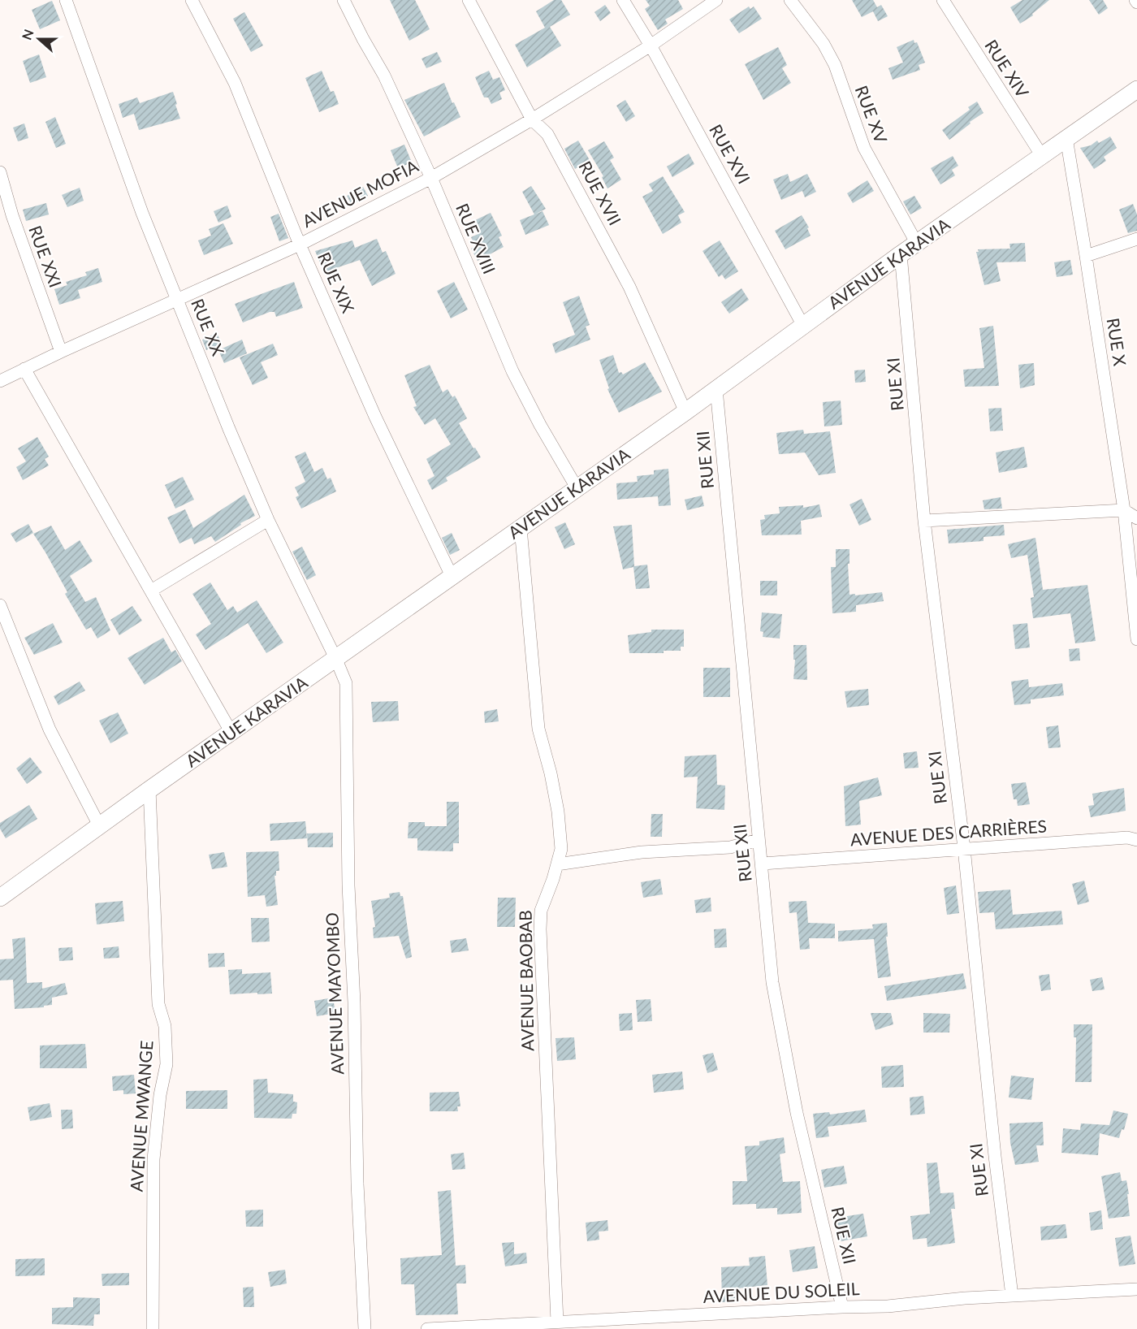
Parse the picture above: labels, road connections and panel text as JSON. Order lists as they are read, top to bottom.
{
  "streets": {
    "street": [
      "RUE XIV",
      "RUE XV",
      "RUE XVI",
      "RUE XVII",
      "AVENUE MOFIA",
      "RUE XVIII",
      "RUE XXI",
      "AVENUE KARAVIA",
      "RUE XIX",
      "RUE XX",
      "RUE X",
      "RUE XI",
      "RUE XII",
      "AVENUE DES CARRIÈRES",
      "AVENUE BAOBAB",
      "AVENUE MAYOMBO",
      "AVENUE MWANGE",
      "AVENUE DU SOLEIL"
    ]
  },
  "crossings": [
    ["RUE XIV", "AVENUE KARAVIA"],
    ["RUE XV", "AVENUE KARAVIA"],
    ["RUE XVI", "AVENUE MOFIA"],
    ["RUE XVI", "AVENUE KARAVIA"],
    ["RUE XVII", "AVENUE MOFIA"],
    ["RUE XVII", "AVENUE KARAVIA"],
    ["AVENUE MOFIA", "RUE XVIII"],
    ["AVENUE MOFIA", "RUE XXI"],
    ["AVENUE MOFIA", "RUE XIX"],
    ["AVENUE MOFIA", "RUE XX"],
    ["RUE XVIII", "AVENUE KARAVIA"],
    ["AVENUE KARAVIA", "RUE XIX"],
    ["AVENUE KARAVIA", "RUE XX"],
    ["AVENUE KARAVIA", "RUE X"],
    ["AVENUE KARAVIA", "RUE XI"],
    ["AVENUE KARAVIA", "RUE XII"],
    ["AVENUE KARAVIA", "AVENUE BAOBAB"],
    ["AVENUE KARAVIA", "AVENUE MAYOMBO"],
    ["AVENUE KARAVIA", "AVENUE MWANGE"],
    ["RUE XX", "AVENUE MAYOMBO"],
    ["RUE XI", "AVENUE DES CARRIÈRES"],
    ["RUE XI", "AVENUE DU SOLEIL"],
    ["RUE XII", "AVENUE DES CARRIÈRES"],
    ["RUE XII", "AVENUE DU SOLEIL"],
    ["AVENUE BAOBAB", "AVENUE DU SOLEIL"]
  ],
  "north": "left"
}
